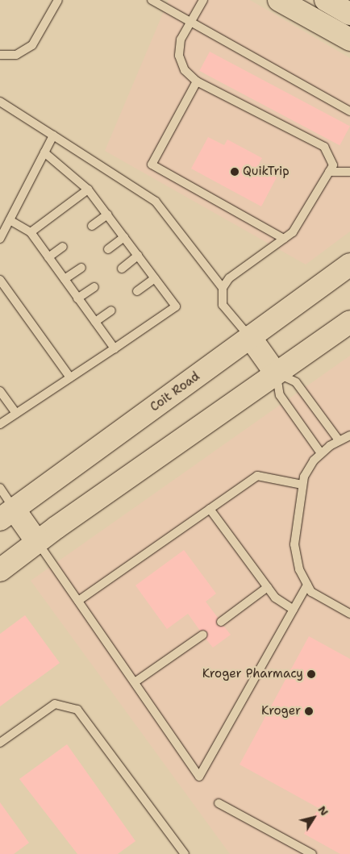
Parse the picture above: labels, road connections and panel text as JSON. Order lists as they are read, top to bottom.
{
  "streets": {
    "main road": ["Coit Road"]
  },
  "places": ["QuikTrip", "Kroger Pharmacy", "Kroger"],
  "north": "top right"
}
